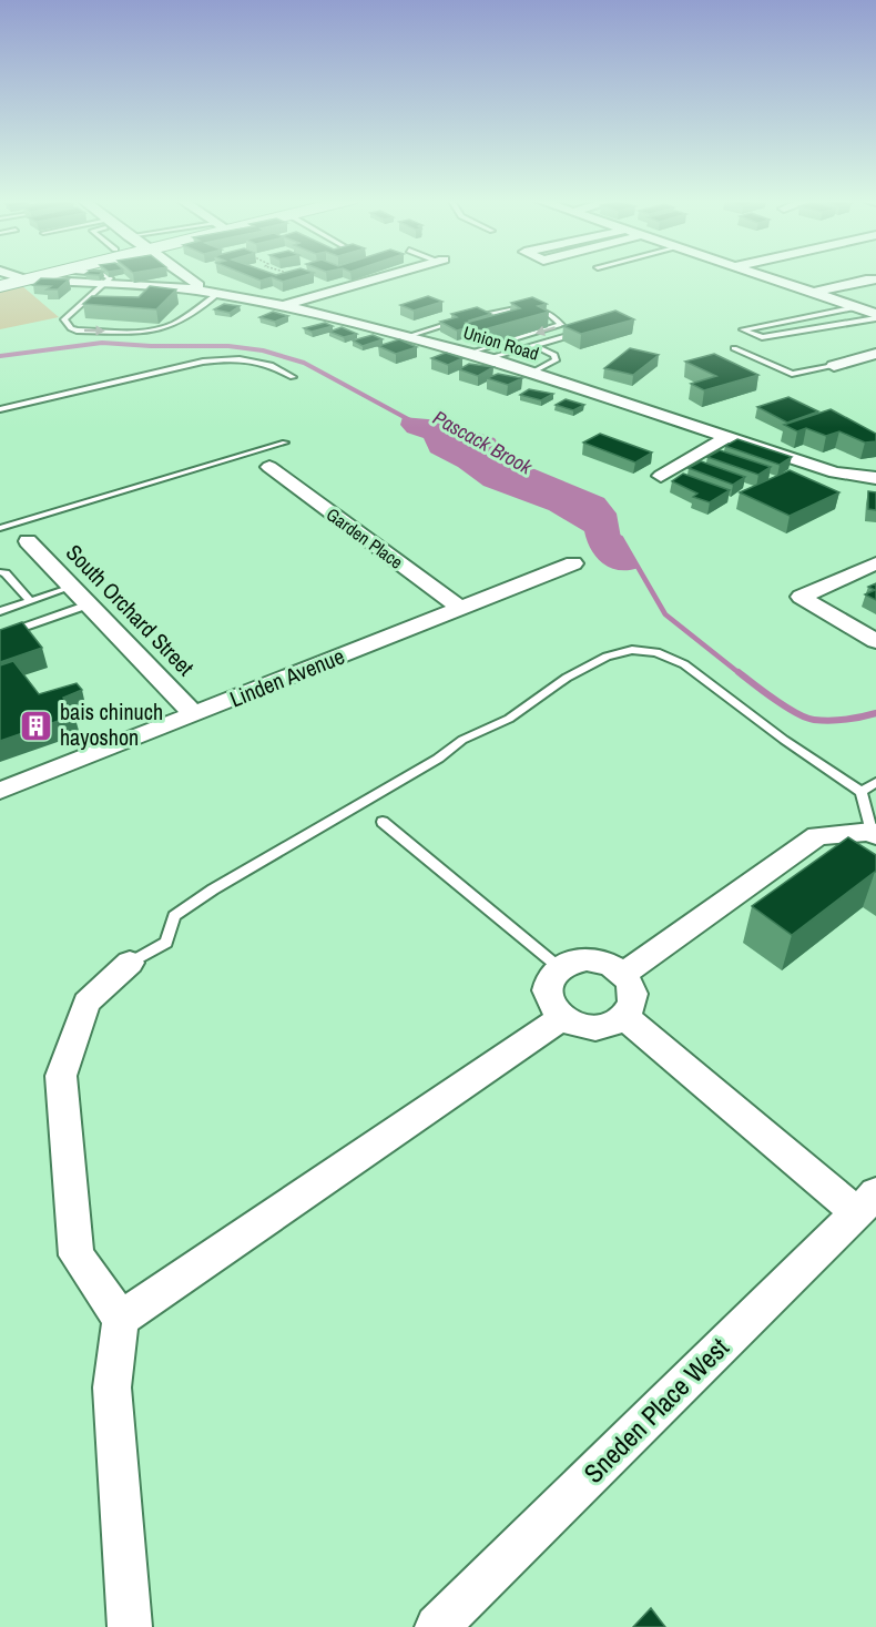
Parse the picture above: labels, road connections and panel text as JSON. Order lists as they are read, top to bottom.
{
  "streets": {
    "street": [
      "Union Road",
      "Garden Place",
      "South Orchard Street",
      "Linden Avenue",
      "Sneden Place West"
    ]
  },
  "crossings": [
    ["Garden Place", "Linden Avenue"],
    ["South Orchard Street", "Linden Avenue"]
  ],
  "water": ["Pascack Brook"],
  "places": {
    "building": ["bais chinuch hayoshon"]
  }
}
